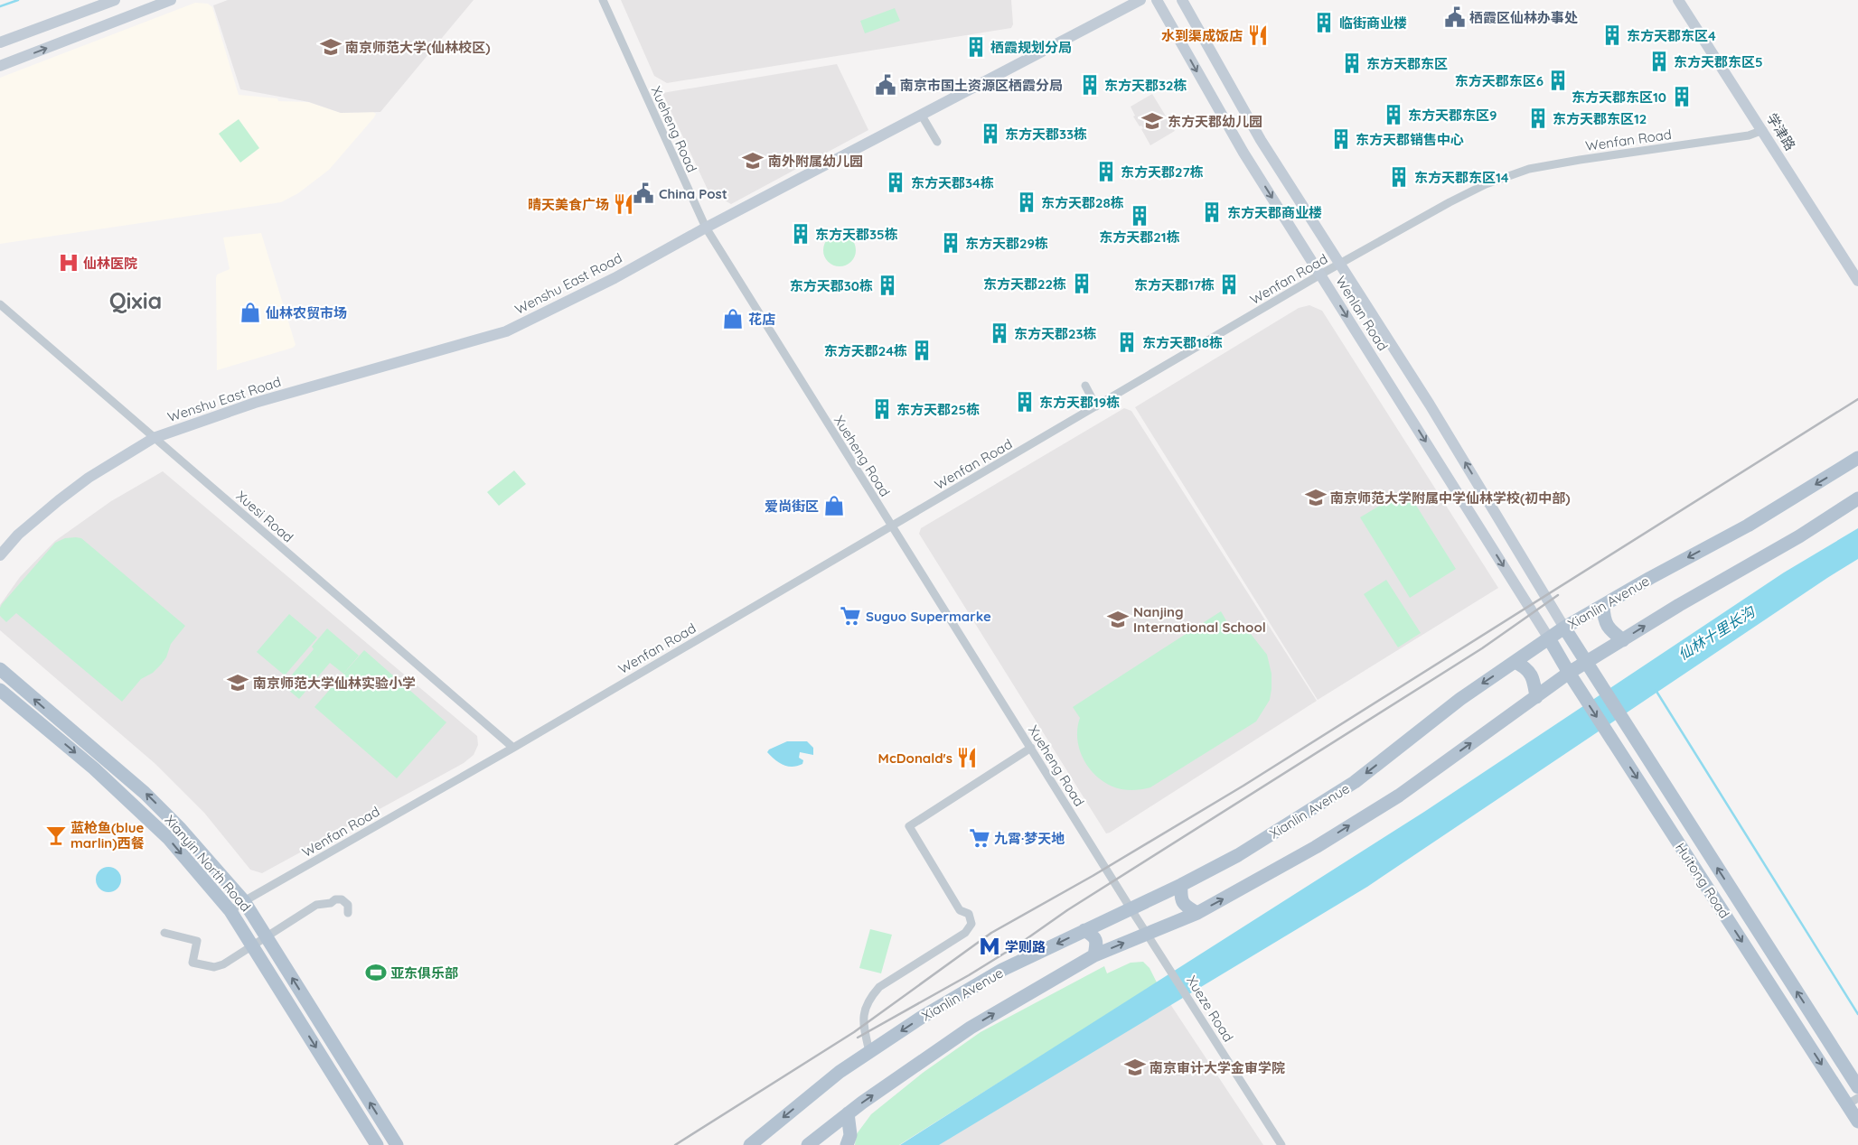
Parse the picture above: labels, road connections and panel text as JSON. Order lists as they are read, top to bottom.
{
  "streets": {
    "main road": [
      "学津路",
      "Wenshu East Road",
      "Wenlan Road",
      "Xianlin Avenue",
      "Xianyin North Road",
      "Huitong Road"
    ],
    "street": [
      "Xueheng Road",
      "Wenfan Road",
      "Xuesi Road",
      "Xueze Road"
    ]
  },
  "crossings": [
    ["Xueheng Road", "Wenfan Road"],
    ["Xueheng Road", "Wenshu East Road"],
    ["Xueheng Road", "Xianlin Avenue"],
    ["Xueheng Road", "Xueze Road"],
    ["学津路", "Wenfan Road"],
    ["Wenfan Road", "Wenlan Road"],
    ["Wenfan Road", "Xuesi Road"],
    ["Wenfan Road", "Xianyin North Road"],
    ["Wenshu East Road", "Xuesi Road"],
    ["Wenlan Road", "Xianlin Avenue"],
    ["Wenlan Road", "Huitong Road"],
    ["Xianlin Avenue", "Huitong Road"],
    ["Xianlin Avenue", "Xueze Road"]
  ],
  "districts": ["Qixia"],
  "water": ["仙林十里长沟"],
  "places": {
    "public building": ["栖霞区仙林办事处", "南京市国土资源区栖霞分局", "China Post"],
    "building": [
      "临街商业楼",
      "东方天郡东区4",
      "栖霞规划分局",
      "东方天郡东区5",
      "东方天郡东区",
      "东方天郡东区6",
      "东方天郡32栋",
      "东方天郡东区10",
      "东方天郡东区9",
      "东方天郡东区12",
      "东方天郡33栋",
      "东方天郡销售中心",
      "东方天郡27栋",
      "东方天郡东区14",
      "东方天郡34栋",
      "东方天郡28栋",
      "东方天郡商业楼",
      "东方天郡21栋",
      "东方天郡35栋",
      "东方天郡29栋",
      "东方天郡22栋",
      "东方天郡17栋",
      "东方天郡30栋",
      "东方天郡23栋",
      "东方天郡18栋",
      "东方天郡24栋",
      "东方天郡19栋",
      "东方天郡25栋"
    ],
    "restaurant": ["水到渠成饭店", "晴天美食广场", "McDonald's"],
    "school or university": [
      "南京师范大学(仙林校区)",
      "东方天郡幼儿园",
      "南外附属幼儿园",
      "南京师范大学附属中学仙林学校(初中部)",
      "Nanjing International School",
      "南京师范大学仙林实验小学",
      "南京审计大学金审学院"
    ],
    "hospital": ["仙林医院"],
    "shop": ["仙林农贸市场", "花店", "爱尚街区"],
    "supermarket": ["Suguo Supermarke", "九霄·梦天地"],
    "bar": ["蓝枪鱼(blue marlin)西餐"],
    "metro station": ["学则路"],
    "sports": ["亚东俱乐部"]
  }
}
